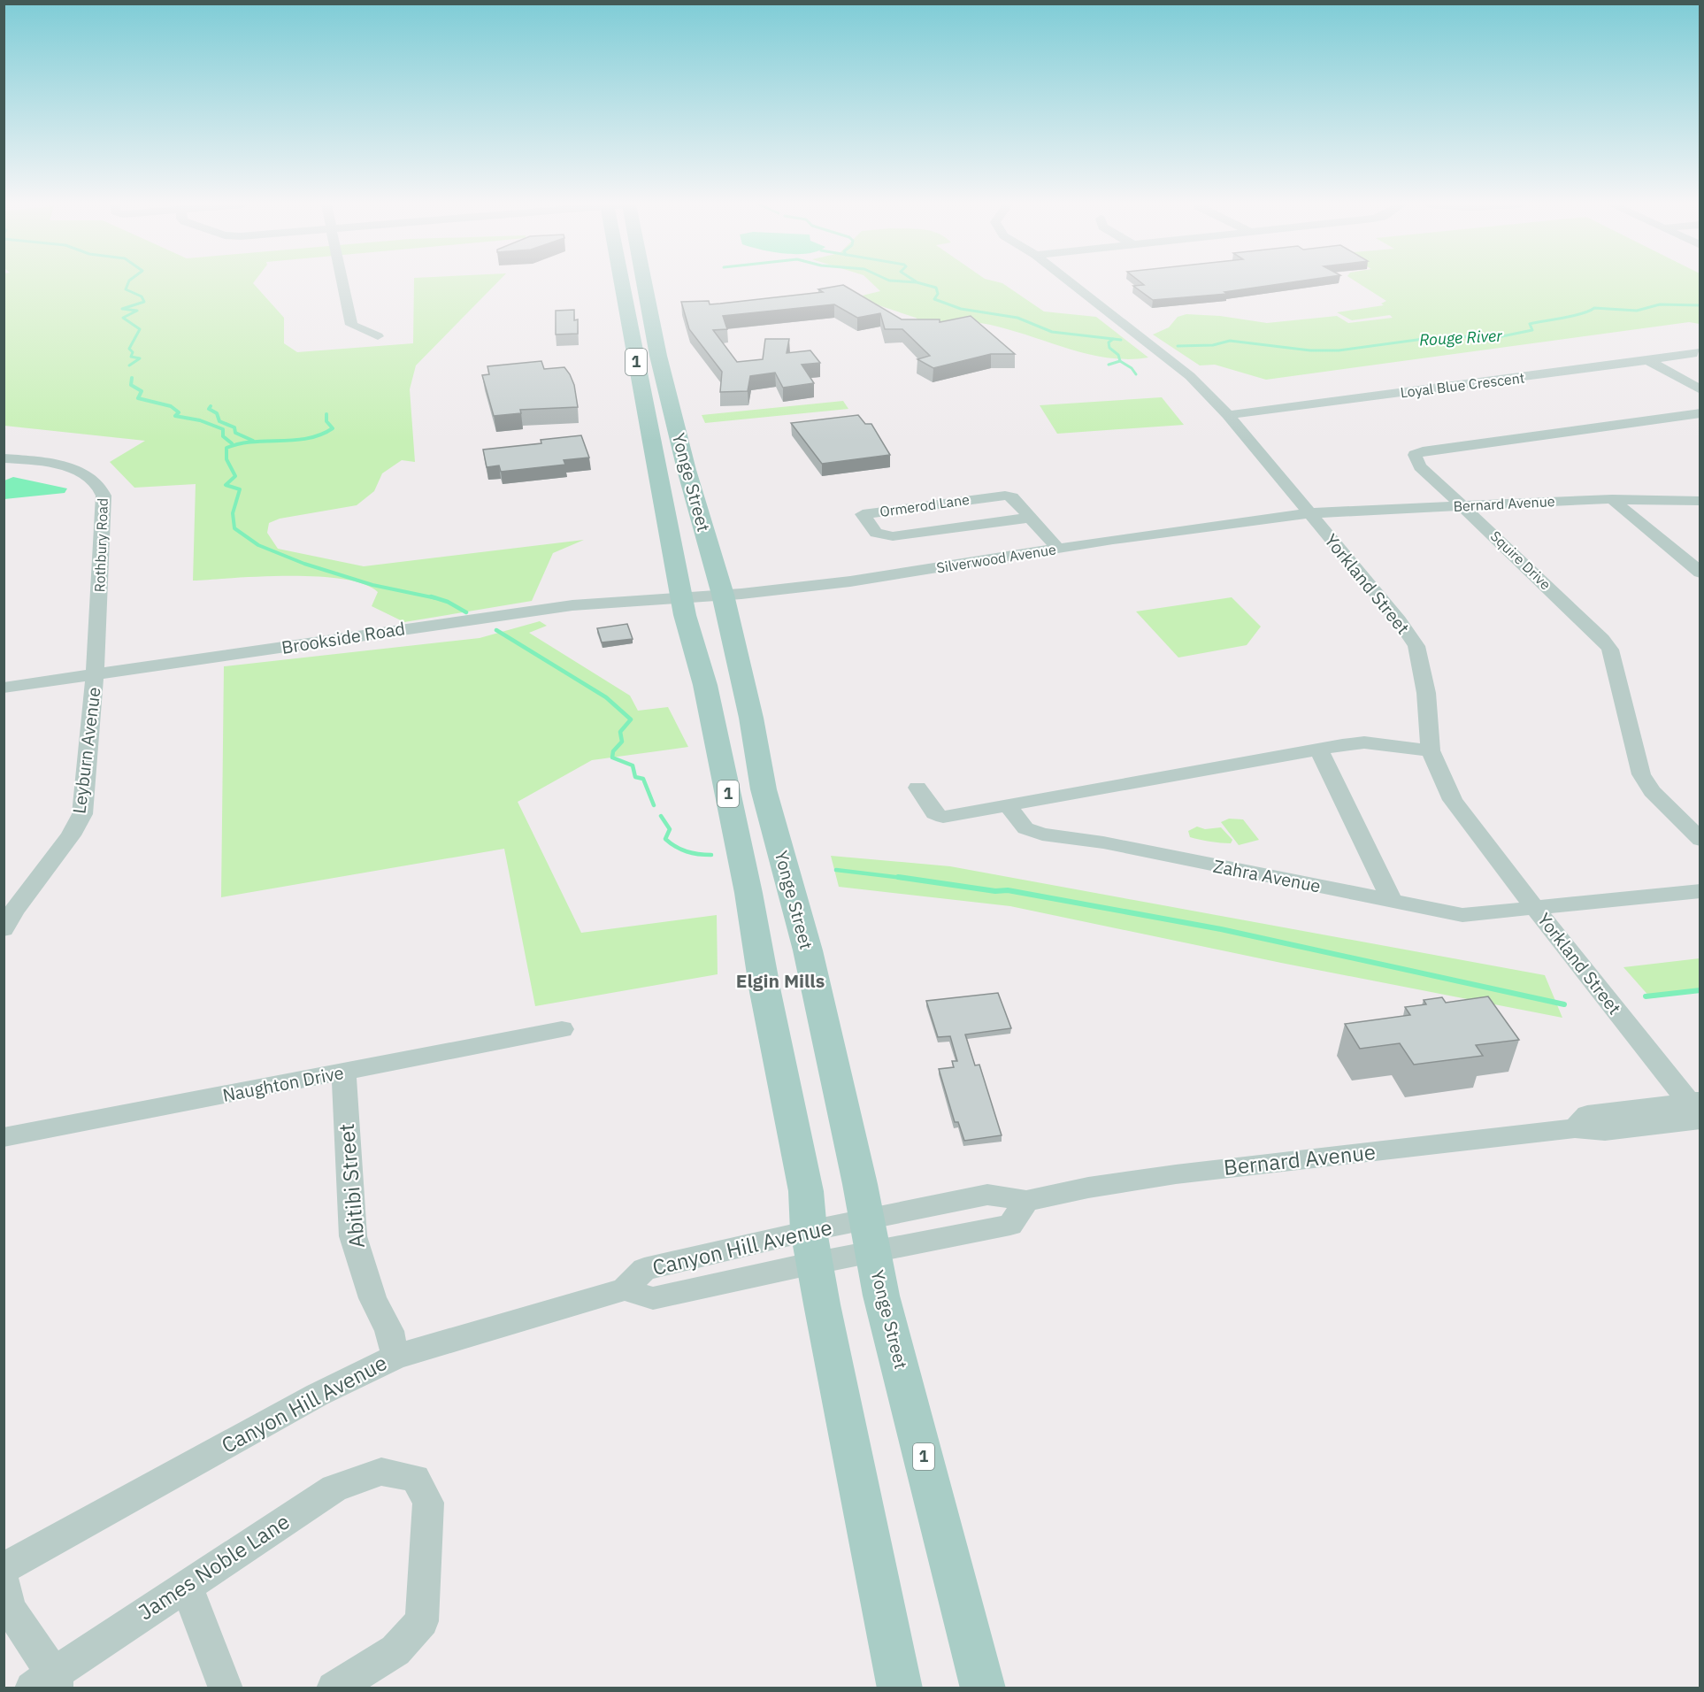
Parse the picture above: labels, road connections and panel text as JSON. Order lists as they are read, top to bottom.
{
  "streets": {
    "main road": ["1", "Yonge Street"],
    "street": [
      "Loyal Blue Crescent",
      "Bernard Avenue",
      "Ormerod Lane",
      "Rothbury Road",
      "Silverwood Avenue",
      "Squire Drive",
      "Yorkland Street",
      "Brookside Road",
      "Leyburn Avenue",
      "Zahra Avenue",
      "Naughton Drive",
      "Abitibi Street",
      "Canyon Hill Avenue",
      "James Noble Lane"
    ]
  },
  "crossings": [
    ["Loyal Blue Crescent", "Yorkland Street"],
    ["Yonge Street", "Bernard Avenue"],
    ["Yonge Street", "Silverwood Avenue"],
    ["Yonge Street", "Brookside Road"],
    ["Yonge Street", "Canyon Hill Avenue"],
    ["Bernard Avenue", "Silverwood Avenue"],
    ["Bernard Avenue", "Squire Drive"],
    ["Bernard Avenue", "Yorkland Street"],
    ["Bernard Avenue", "Canyon Hill Avenue"],
    ["Ormerod Lane", "Silverwood Avenue"],
    ["Rothbury Road", "Brookside Road"],
    ["Rothbury Road", "Leyburn Avenue"],
    ["Silverwood Avenue", "Yorkland Street"],
    ["Silverwood Avenue", "Brookside Road"],
    ["Yorkland Street", "Zahra Avenue"],
    ["Brookside Road", "Leyburn Avenue"],
    ["Naughton Drive", "Abitibi Street"],
    ["Abitibi Street", "Canyon Hill Avenue"]
  ],
  "districts": ["Elgin Mills"],
  "water": ["Rouge River"]
}
